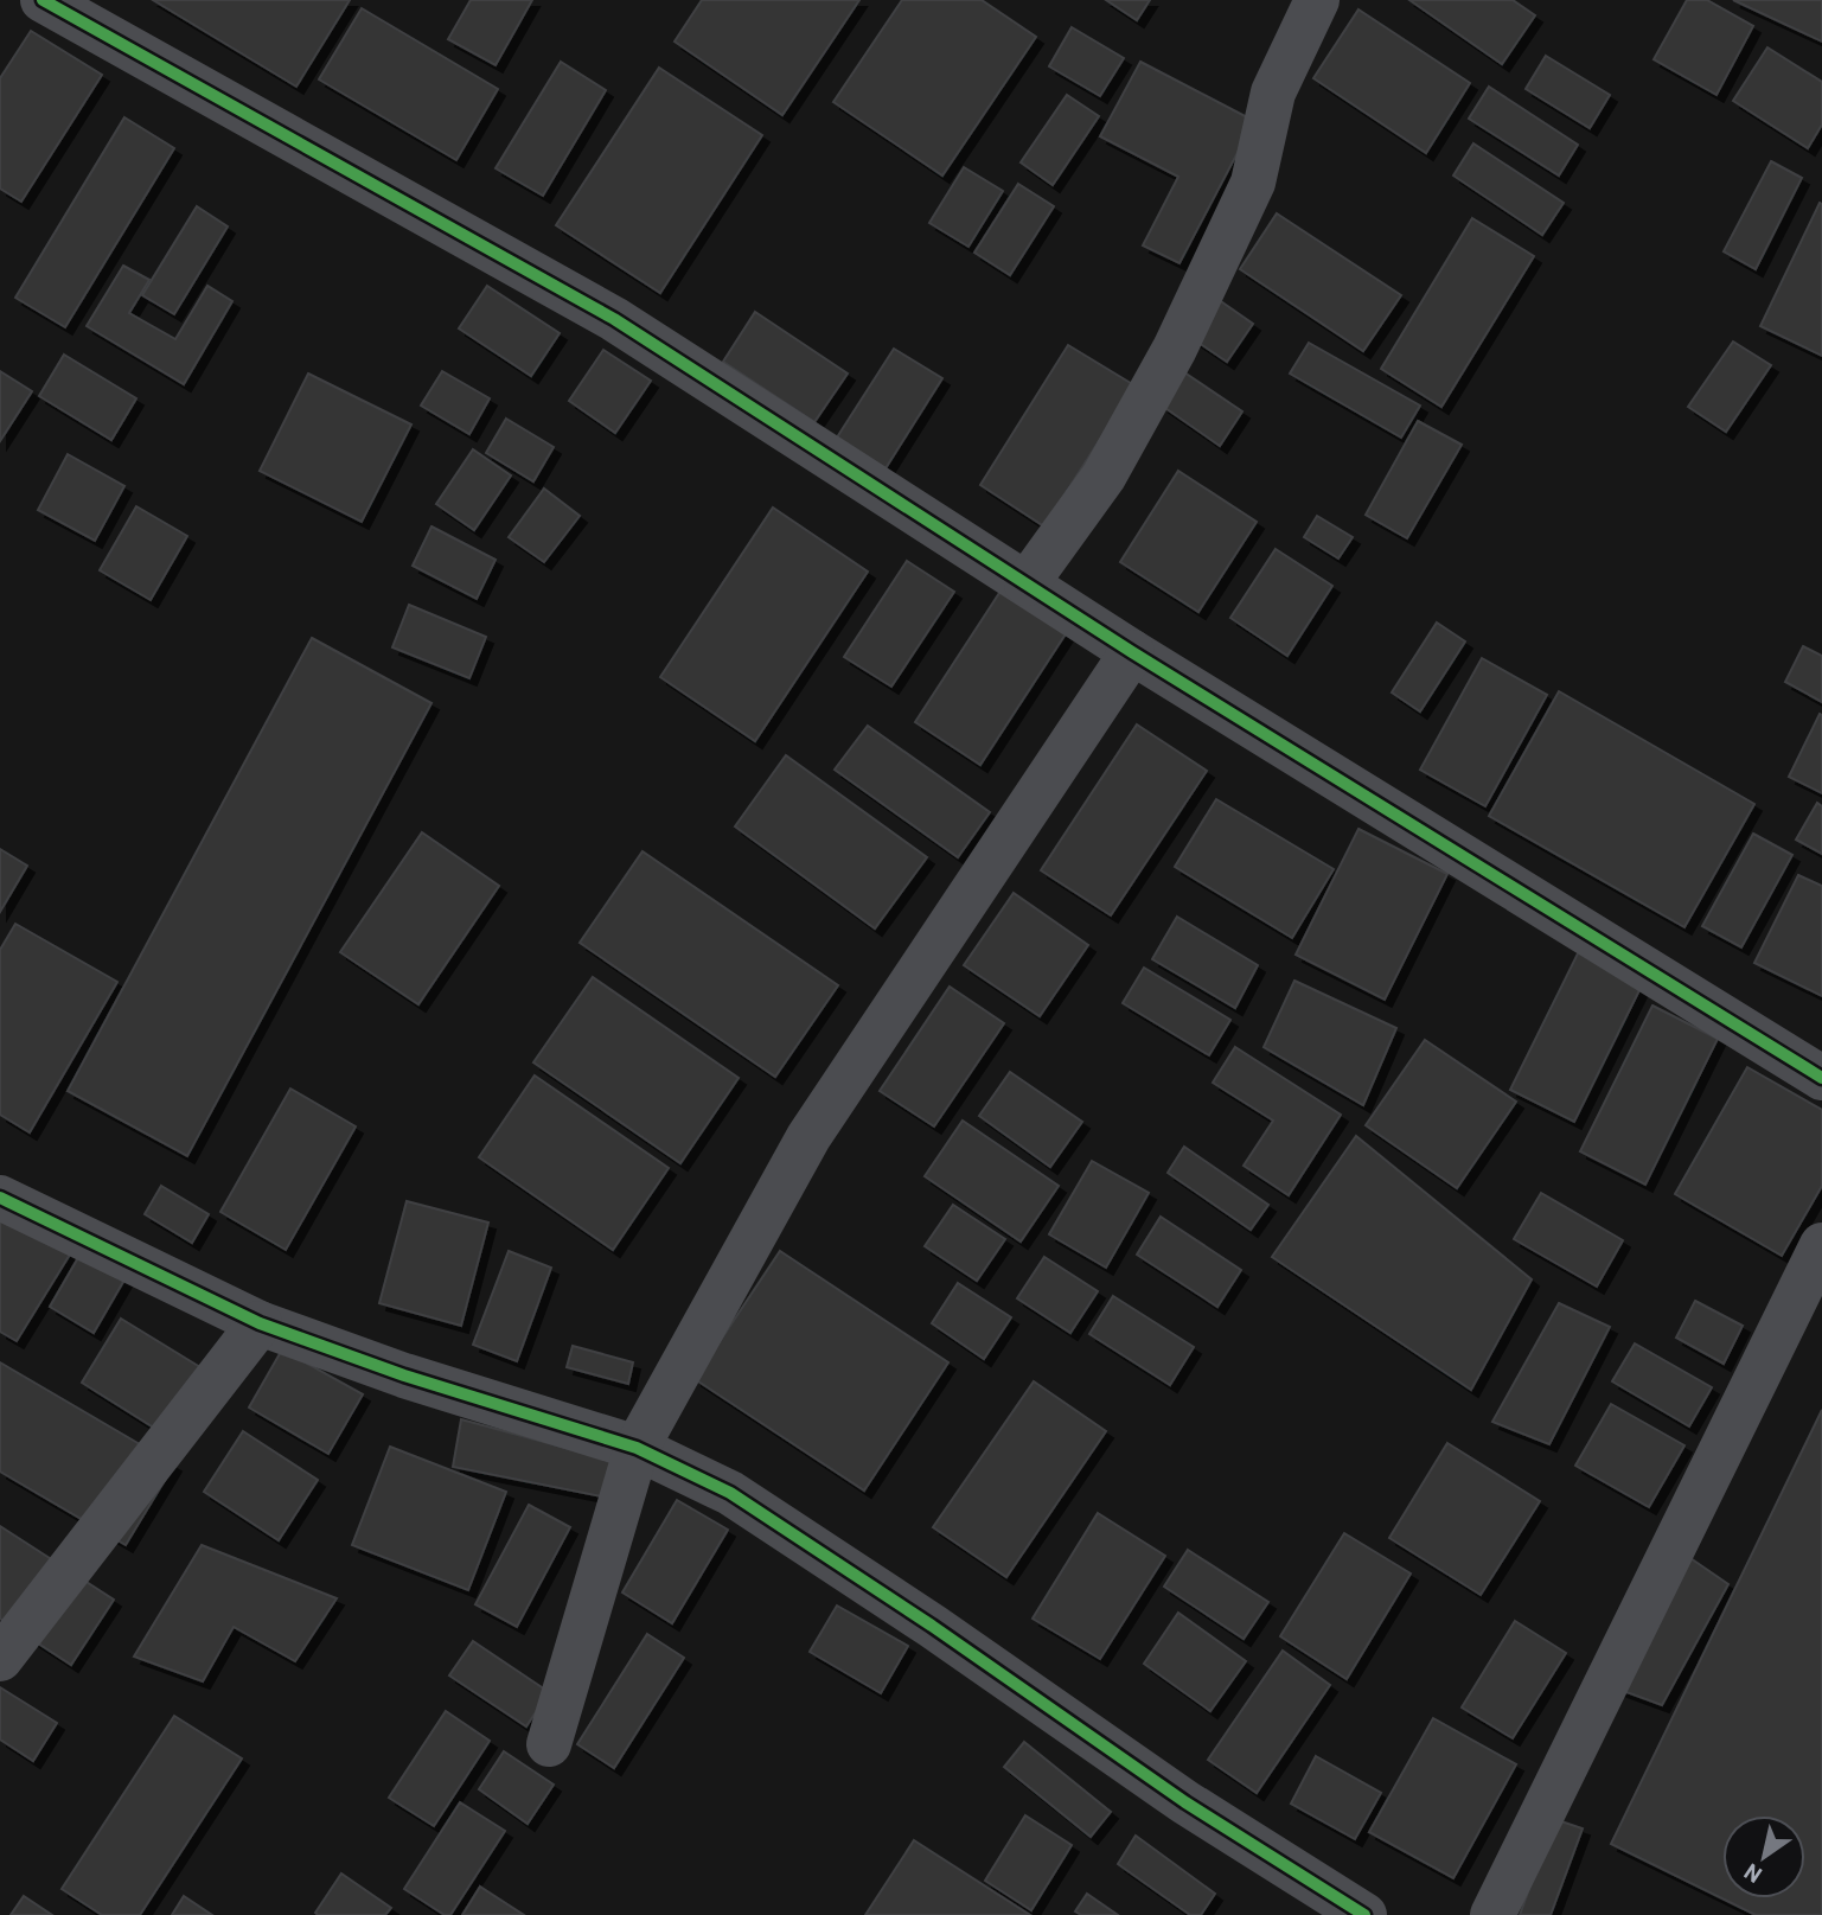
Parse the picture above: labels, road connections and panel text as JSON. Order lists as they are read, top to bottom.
{
  "north": "bottom left"
}
